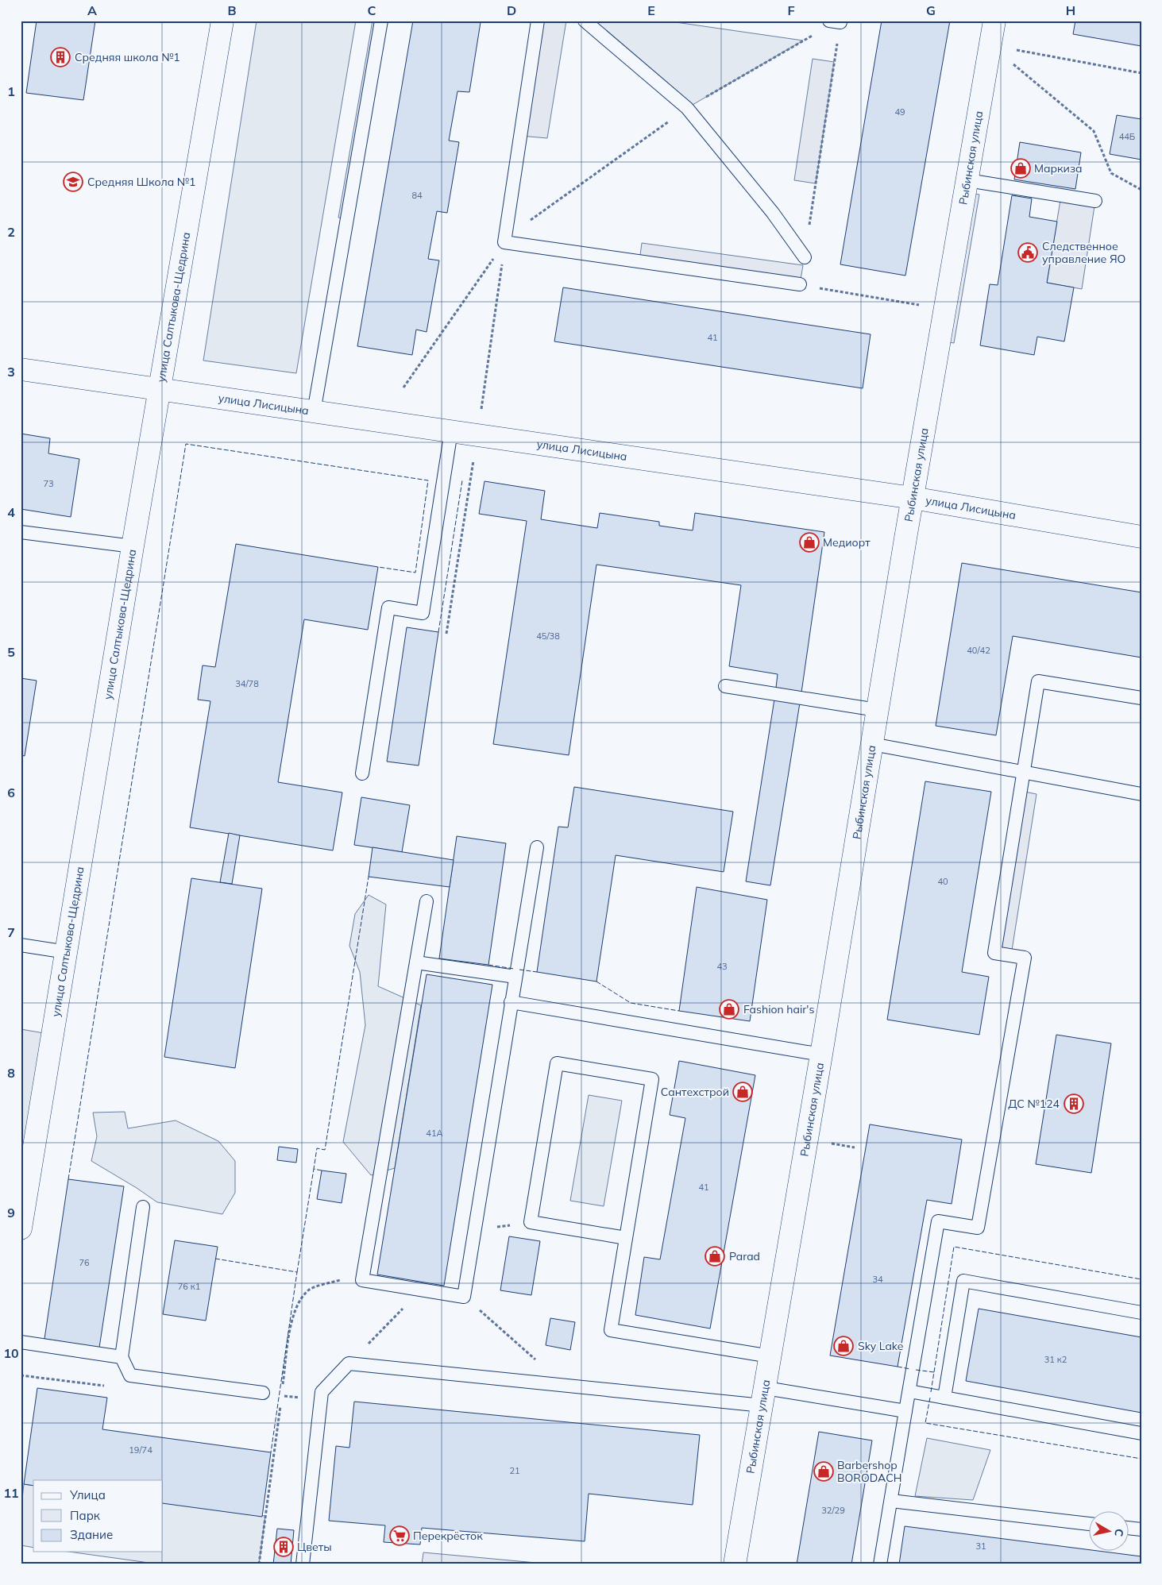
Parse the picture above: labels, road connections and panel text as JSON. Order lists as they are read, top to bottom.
{
  "streets": {
    "street": ["Рыбинская улица", "улица Салтыкова-Щедрина", "улица Лисицына"]
  },
  "crossings": [
    ["Рыбинская улица", "улица Лисицына"],
    ["улица Салтыкова-Щедрина", "улица Лисицына"]
  ],
  "places": {
    "building": ["Средняя школа №1", "ДС №124", "Цветы"],
    "shop": [
      "Маркиза",
      "Медиорт",
      "Fashion hair's",
      "Сантехстрой",
      "Parad",
      "Sky Lake",
      "Barbershop BORODACH"
    ],
    "school or university": ["Средняя Школа №1"],
    "public building": ["Следственное управление ЯО"],
    "supermarket": ["Перекрёсток"]
  },
  "house_numbers": [
    "49",
    "44Б",
    "84",
    "41",
    "73",
    "45/38",
    "40/42",
    "34/78",
    "40",
    "43",
    "41А",
    "41",
    "76",
    "34",
    "76 к1",
    "31 к2",
    "19/74",
    "21",
    "32/29",
    "31"
  ],
  "legend": ["Улица", "Парк", "Здание"],
  "north": "right",
  "grid": {
    "columns": [
      "A",
      "B",
      "C",
      "D",
      "E",
      "F",
      "G",
      "H"
    ],
    "rows": [
      "1",
      "2",
      "3",
      "4",
      "5",
      "6",
      "7",
      "8",
      "9",
      "10",
      "11"
    ]
  }
}
